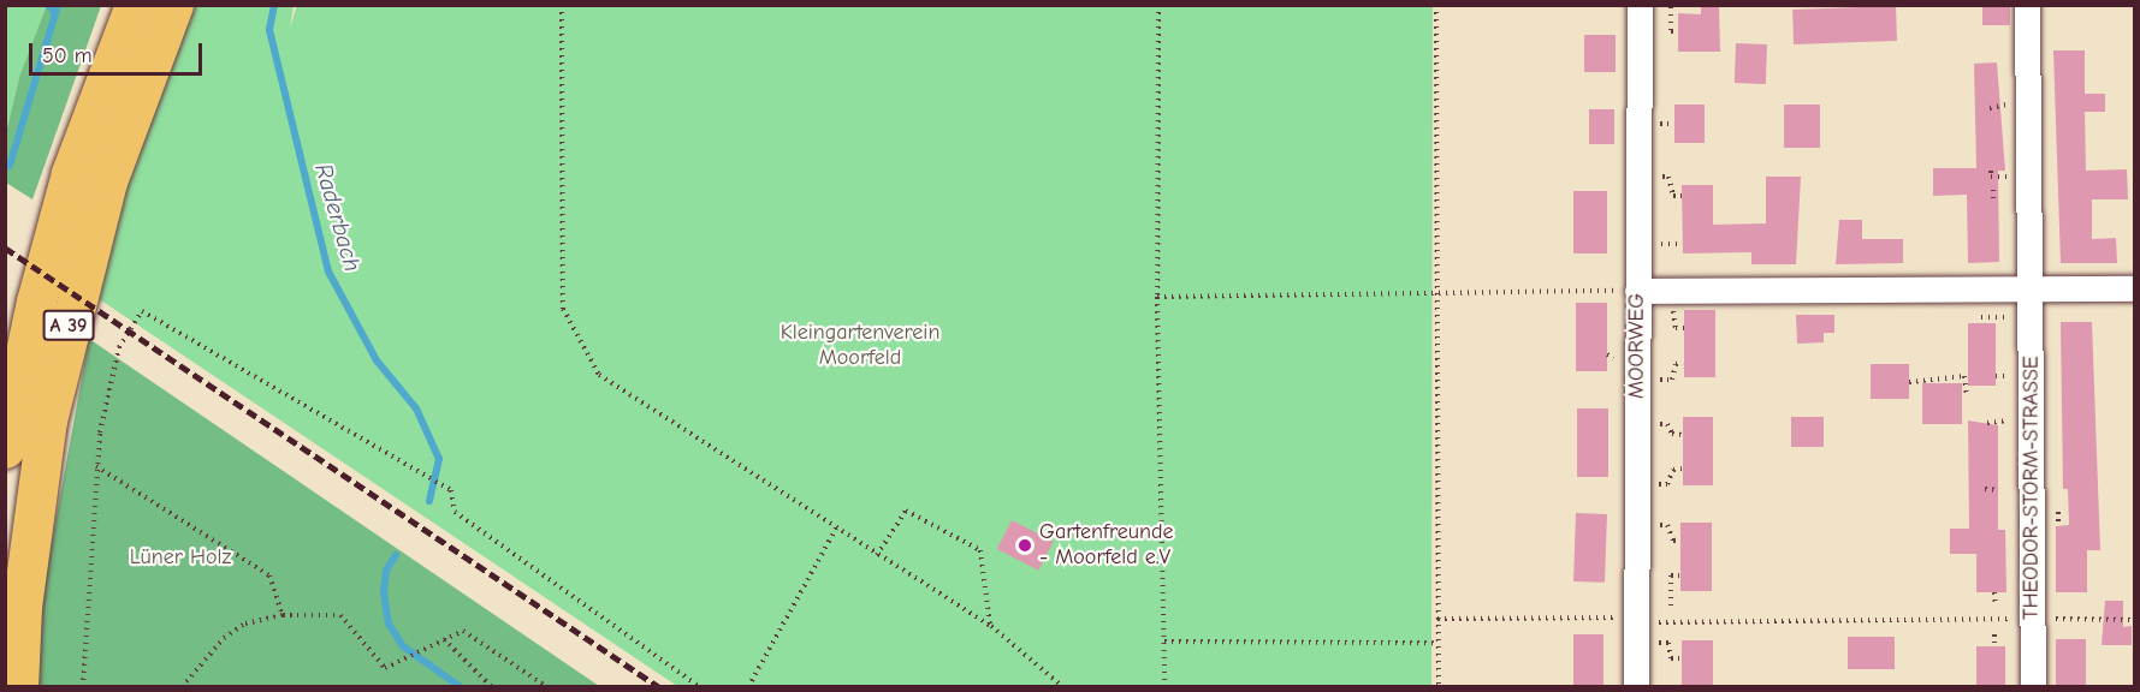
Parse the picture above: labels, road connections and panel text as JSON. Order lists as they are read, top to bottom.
{
  "streets": {
    "highway": ["A 39"],
    "street": ["MOORWEG", "THEODOR-STORM-STRASSE"]
  },
  "water": ["Raderbach"],
  "parks": ["Kleingartenverein Moorfeld", "Lüner Holz"],
  "places": ["Gartenfreunde - Moorfeld e.V"],
  "scale_bar": "50 m"
}
